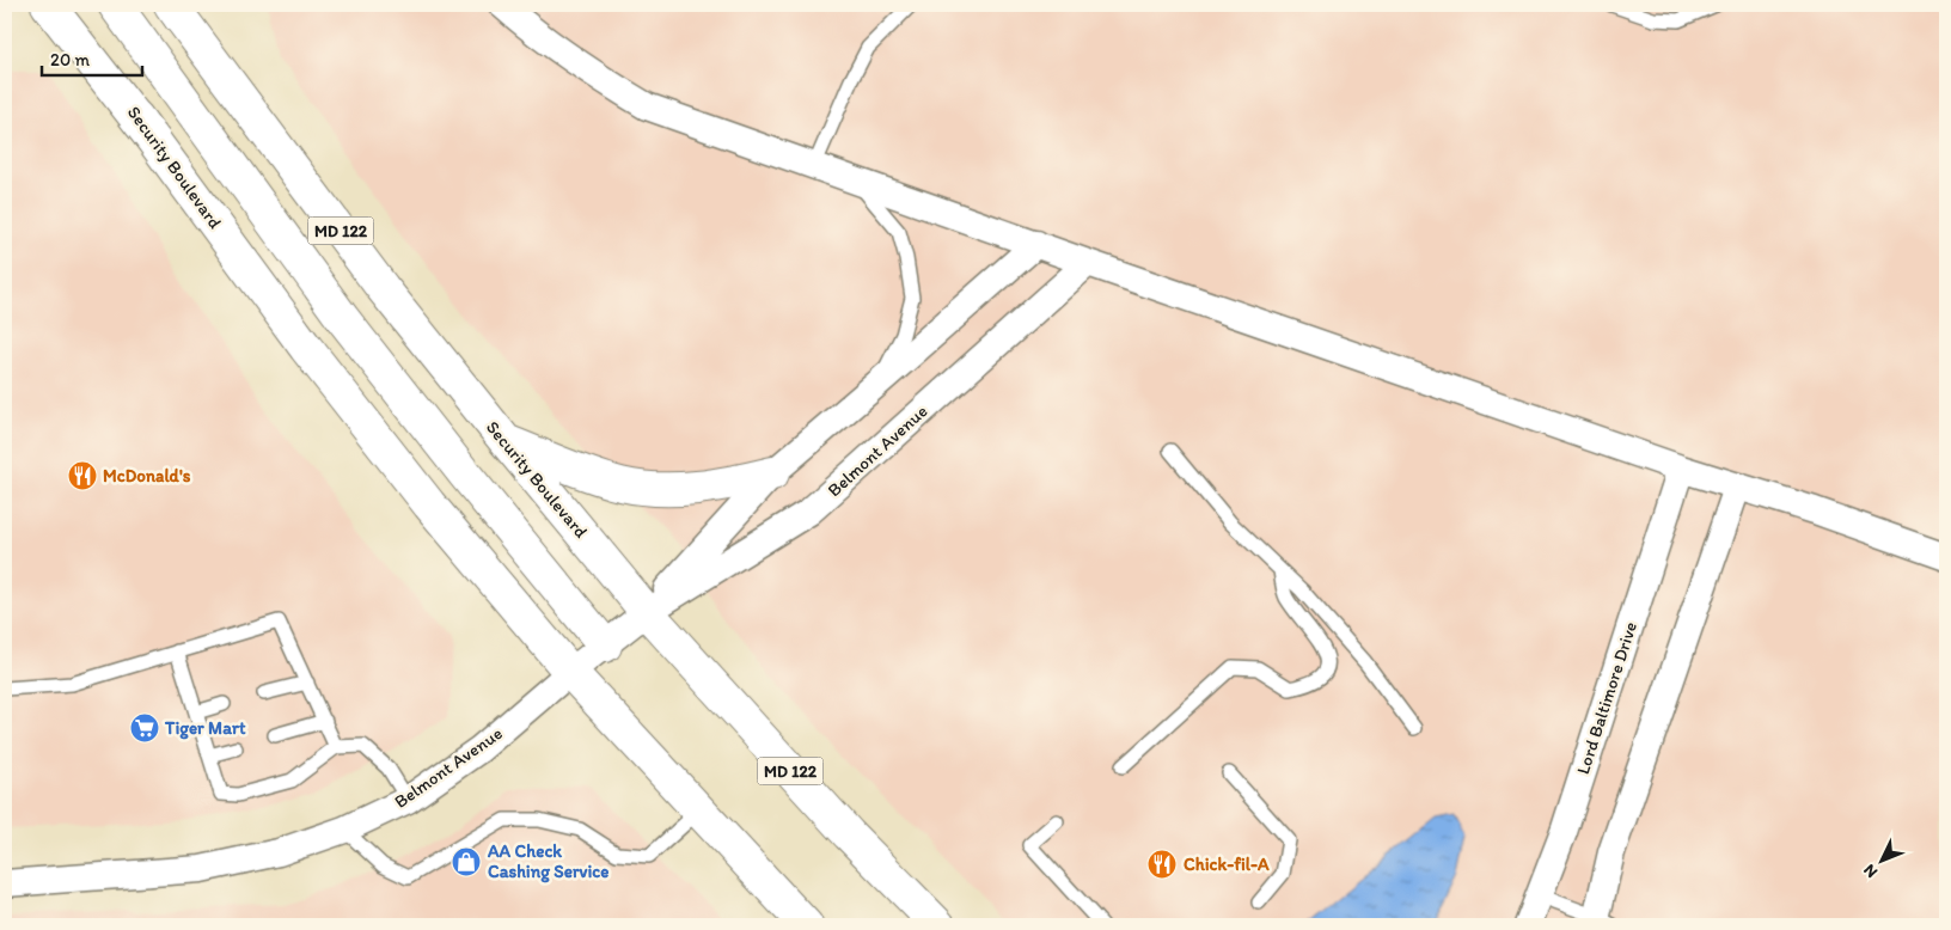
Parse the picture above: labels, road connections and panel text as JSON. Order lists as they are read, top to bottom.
{
  "streets": {
    "main road": ["Security Boulevard", "MD 122"],
    "street": ["Belmont Avenue", "Lord Baltimore Drive"]
  },
  "crossings": [
    ["Security Boulevard", "Belmont Avenue"]
  ],
  "places": {
    "restaurant": ["McDonald's", "Chick-fil-A"],
    "supermarket": ["Tiger Mart"],
    "shop": ["AA Check Cashing Service"]
  },
  "scale_bar": "20 m",
  "north": "bottom left"
}
